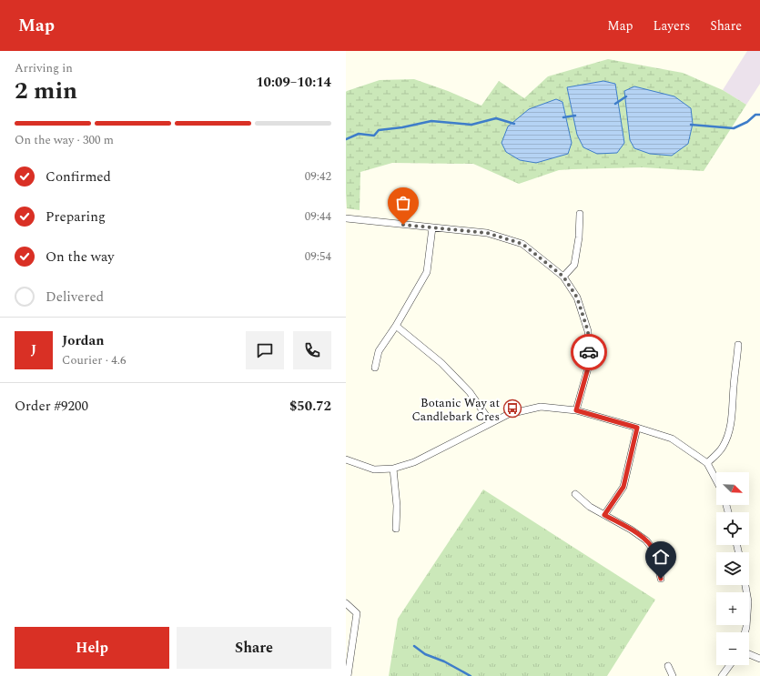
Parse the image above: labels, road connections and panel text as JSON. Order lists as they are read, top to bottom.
{
  "places": {
    "bus stop": ["Botanic Way at Candlebark Cres"]
  },
  "north": "bottom right",
  "page": {
    "header": "Map",
    "nav": ["Map", "Layers", "Share"],
    "heading": ["2 min", "Arriving in", "10:09–10:14"],
    "panel": [
      "Jordan",
      "Courier · 4.6",
      "Order #9200",
      "$50.72"
    ],
    "bar": "On the way · 300 m",
    "list": [
      ["Confirmed", "09:42"],
      ["Preparing", "09:44"],
      ["On the way", "09:54"],
      "Delivered"
    ],
    "round": "J",
    "map_buttons": ["+", "−"],
    "buttons": ["Help", "Share"]
  }
}
